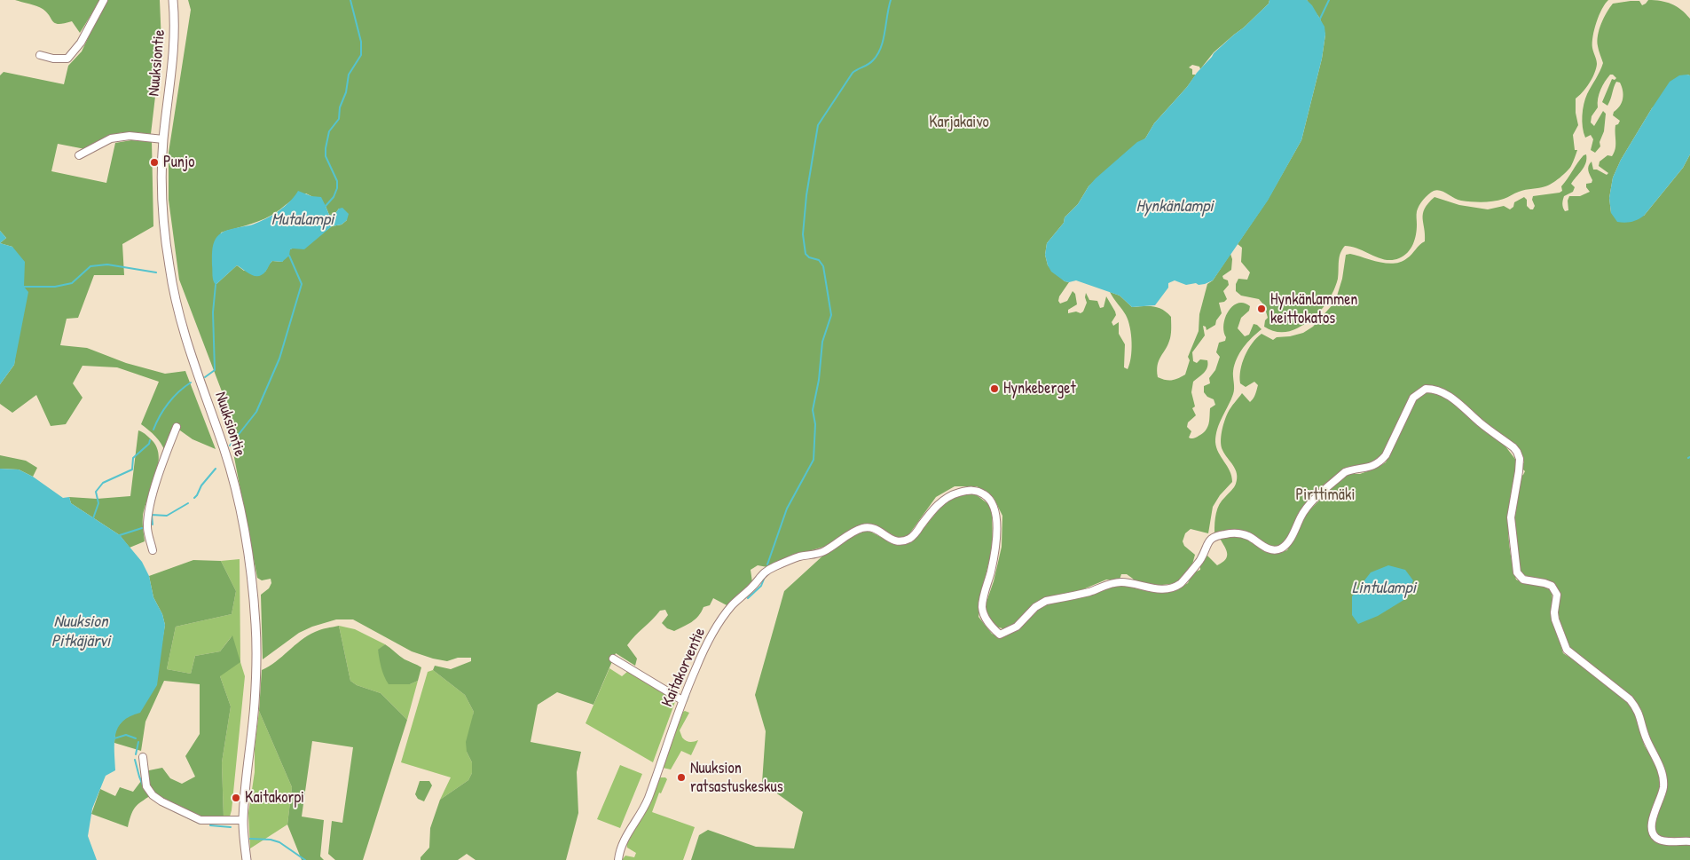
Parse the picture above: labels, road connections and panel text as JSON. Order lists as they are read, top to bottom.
{
  "streets": {
    "street": ["Nuuksiontie", "Kaitakorventie"]
  },
  "water": [
    "Hynkänlampi",
    "Mutalampi",
    "Lintulampi",
    "Nuuksion Pitkäjärvi"
  ],
  "parks": ["Karjakaivo", "Pirttimäki"],
  "places": [
    "Punjo",
    "Hynkänlammen keittokatos",
    "Hynkeberget",
    "Nuuksion ratsastuskeskus",
    "Kaitakorpi"
  ]
}
